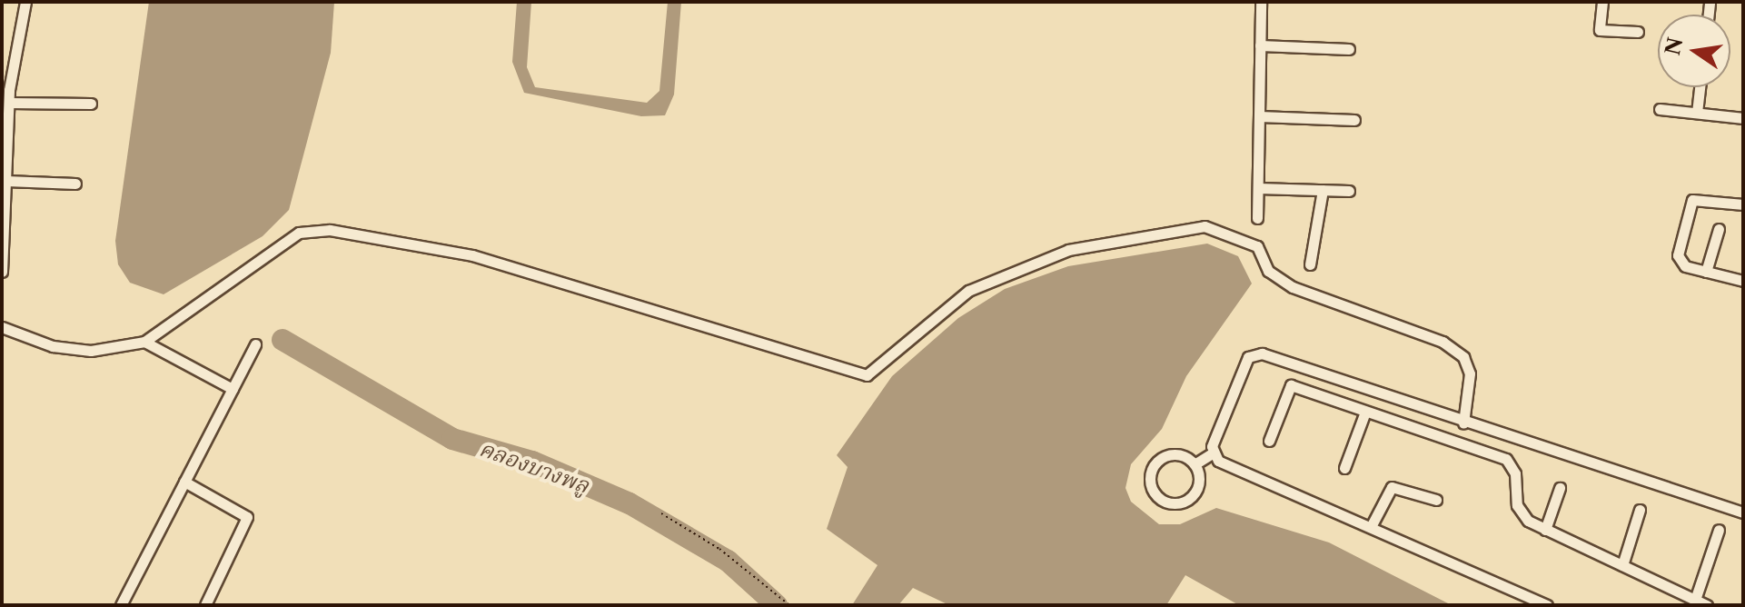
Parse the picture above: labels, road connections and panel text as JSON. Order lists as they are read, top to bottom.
{
  "water": ["คลองบางพลู"],
  "north": "left"
}
